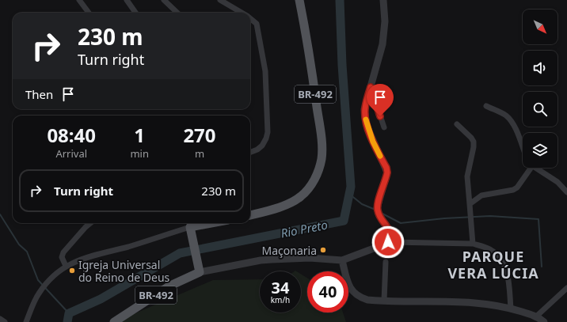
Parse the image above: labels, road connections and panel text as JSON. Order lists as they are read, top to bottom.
{
  "streets": {
    "main road": ["BR-492"]
  },
  "districts": ["PARQUE VERA LÚCIA"],
  "water": ["Rio Preto"],
  "places": ["Maçonaria", "Igreja Universal do Reino de Deus"],
  "north": "bottom right",
  "page": {
    "turn": ["230 m", "Turn right"],
    "then": "Then",
    "eta": [
      "08:40",
      "Arrival",
      "1",
      "min",
      "270",
      "m"
    ],
    "list": [
      {
        "name": "Turn right",
        "value": "230 m"
      }
    ],
    "speed": "34 km/h",
    "limit": "40"
  }
}
